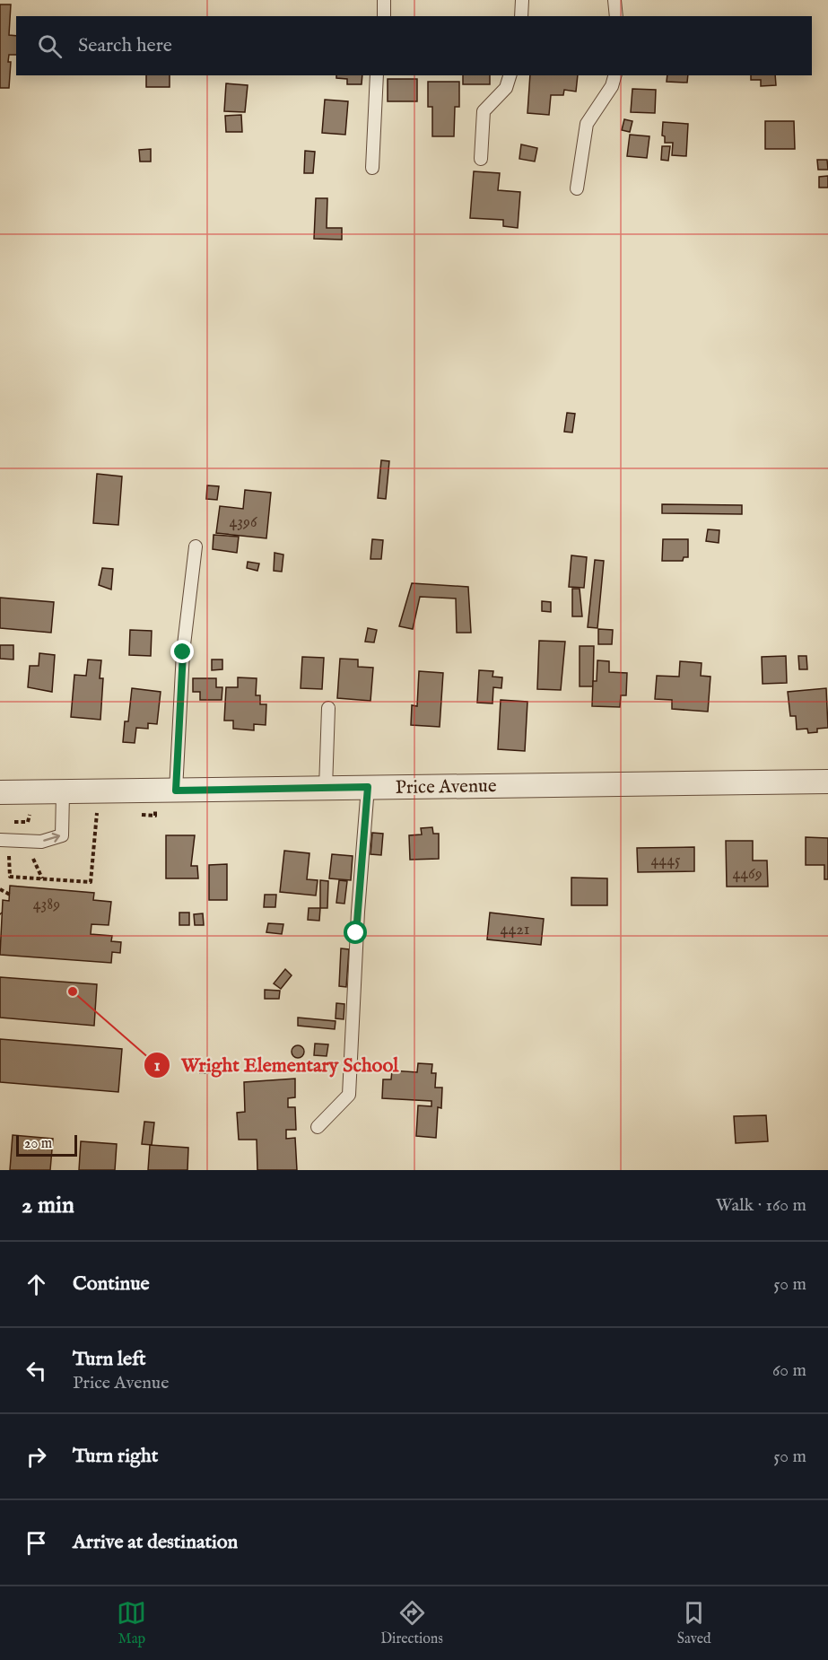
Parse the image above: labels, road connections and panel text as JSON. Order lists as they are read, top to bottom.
{
  "streets": {
    "street": ["Price Avenue"]
  },
  "places": ["Wright Elementary School"],
  "house_numbers": [
    "4396",
    "4445",
    "4469",
    "4389",
    "4421"
  ],
  "scale_bar": "20 m",
  "page": {
    "search": "Search here",
    "scale": "20 m",
    "heading": ["2 min", "Walk · 160 m"],
    "list": [
      ["Continue", "50 m"],
      ["Turn left", "Price Avenue", "60 m"],
      ["Turn right", "50 m"],
      "Arrive at destination"
    ],
    "nav": ["Map", "Directions", "Saved"]
  }
}
